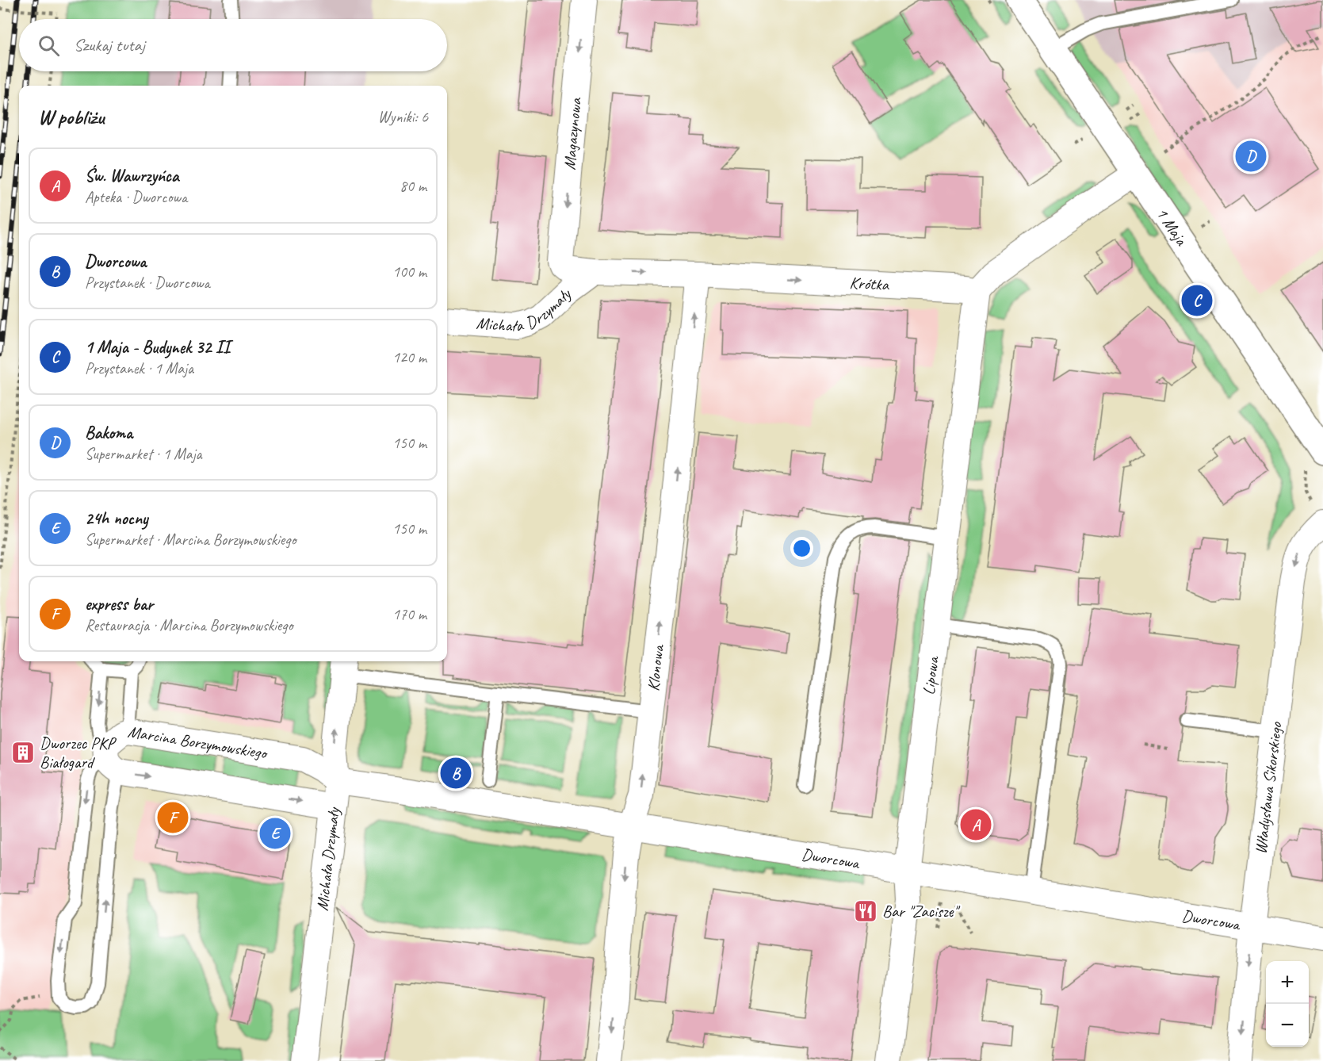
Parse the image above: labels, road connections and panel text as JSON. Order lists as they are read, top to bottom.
{
  "streets": {
    "street": [
      "Magazynowa",
      "1 Maja",
      "Krótka",
      "Michała Drzymały",
      "Klonowa",
      "Lipowa",
      "Marcina Borzymowskiego",
      "Władysława Sikorskiego",
      "Dworcowa"
    ]
  },
  "crossings": [
    ["Magazynowa", "Krótka"],
    ["Krótka", "Michała Drzymały"],
    ["Krótka", "Klonowa"],
    ["Krótka", "Lipowa"],
    ["Michała Drzymały", "Marcina Borzymowskiego"],
    ["Michała Drzymały", "Dworcowa"],
    ["Klonowa", "Dworcowa"],
    ["Lipowa", "Dworcowa"],
    ["Marcina Borzymowskiego", "Dworcowa"],
    ["Władysława Sikorskiego", "Dworcowa"]
  ],
  "one_way": ["Magazynowa", "Krótka", "Władysława Sikorskiego"],
  "places": {
    "building": ["Dworzec PKP Białogard"],
    "restaurant": ["Bar \"Zacisze\""]
  },
  "page": {
    "search": "Szukaj tutaj",
    "heading": ["W pobliżu", "Wyniki: 6"],
    "pins": [
      "D",
      "C",
      "B",
      "F",
      "A",
      "E"
    ],
    "list": [
      {
        "mark": "A",
        "name": "Św. Wawrzyńca",
        "note": "Apteka · Dworcowa",
        "value": "80 m"
      },
      {
        "mark": "B",
        "name": "Dworcowa",
        "note": "Przystanek · Dworcowa",
        "value": "100 m"
      },
      {
        "mark": "C",
        "name": "1 Maja - Budynek 32 II",
        "note": "Przystanek · 1 Maja",
        "value": "120 m"
      },
      {
        "mark": "D",
        "name": "Bakoma",
        "note": "Supermarket · 1 Maja",
        "value": "150 m"
      },
      {
        "mark": "E",
        "name": "24h nocny",
        "note": "Supermarket · Marcina Borzymowskiego",
        "value": "150 m"
      },
      {
        "mark": "F",
        "name": "express bar",
        "note": "Restauracja · Marcina Borzymowskiego",
        "value": "170 m"
      }
    ],
    "map_buttons": ["+", "−"]
  }
}
